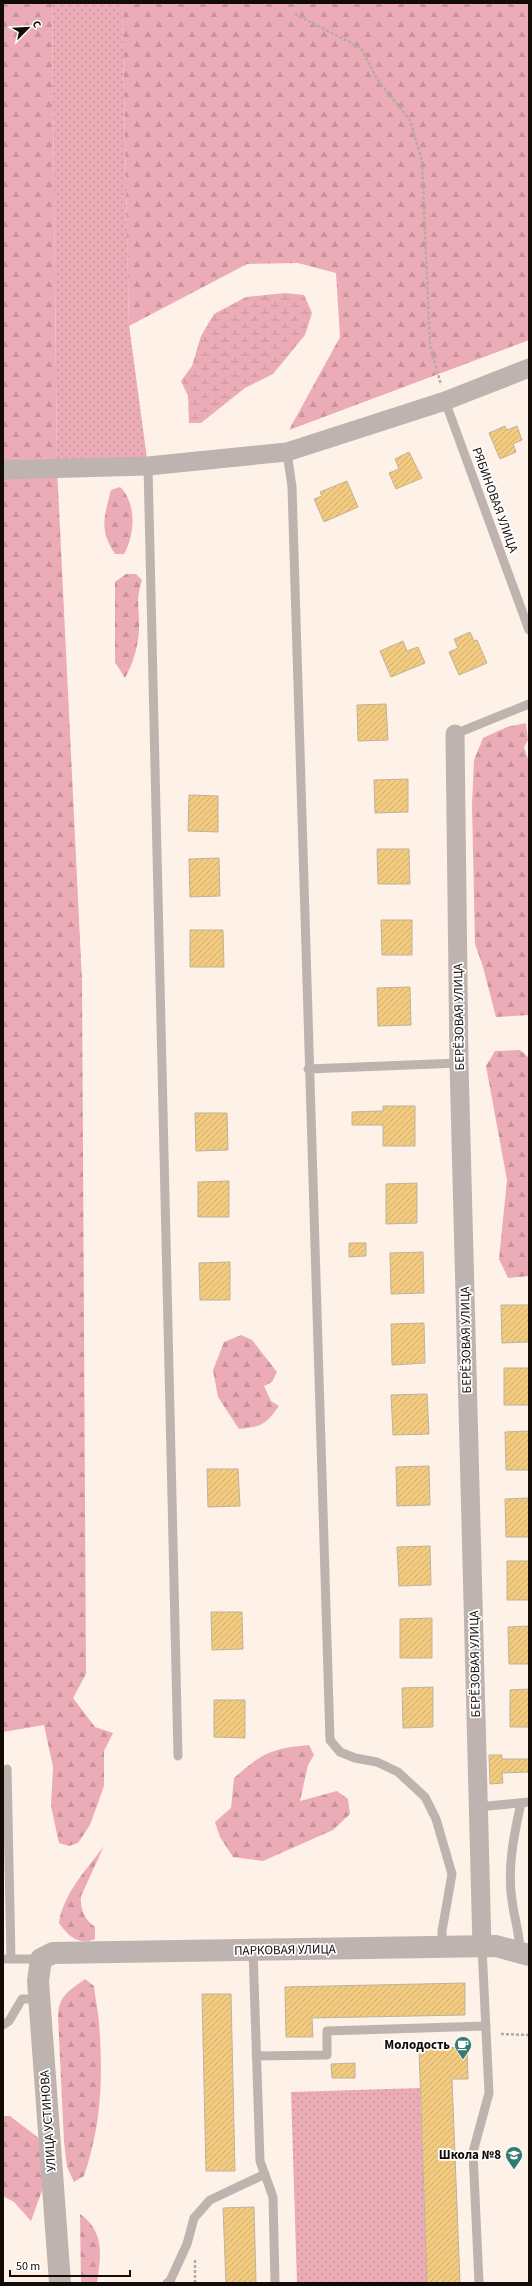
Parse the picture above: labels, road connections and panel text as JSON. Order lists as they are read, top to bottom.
{
  "streets": {
    "street": ["БЕРЁЗОВАЯ УЛИЦА", "ПАРКОВАЯ УЛИЦА", "УЛИЦА УСТИНОВА"],
    "lane": ["РЯБИНОВАЯ УЛИЦА"]
  },
  "crossings": [
    ["БЕРЁЗОВАЯ УЛИЦА", "ПАРКОВАЯ УЛИЦА"],
    ["ПАРКОВАЯ УЛИЦА", "УЛИЦА УСТИНОВА"]
  ],
  "places": {
    "cafe": ["Молодость"],
    "school or university": ["Школа №8"]
  },
  "scale_bar": "50 m",
  "north": "top right"
}
